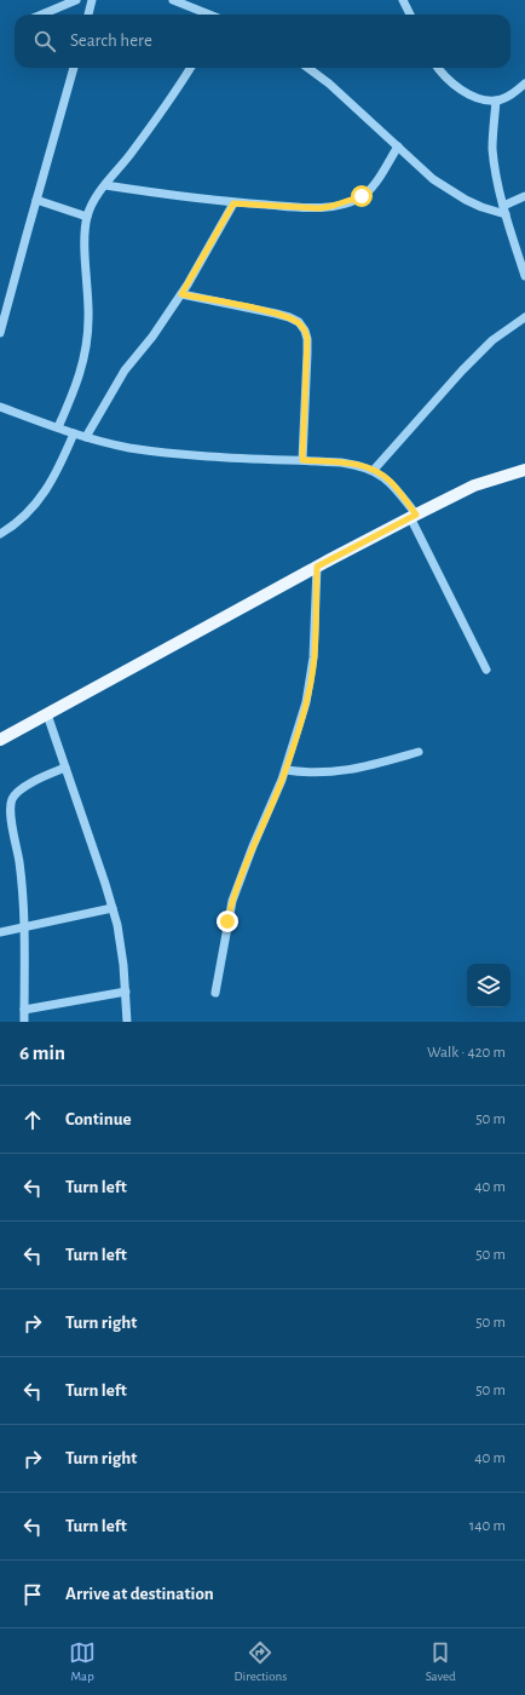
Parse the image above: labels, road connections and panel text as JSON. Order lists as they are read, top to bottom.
{
  "page": {
    "search": "Search here",
    "heading": ["6 min", "Walk · 420 m"],
    "list": [
      ["Continue", "50 m"],
      ["Turn left", "40 m"],
      ["Turn left", "50 m"],
      ["Turn right", "50 m"],
      ["Turn left", "50 m"],
      ["Turn right", "40 m"],
      ["Turn left", "140 m"],
      "Arrive at destination"
    ],
    "nav": ["Map", "Directions", "Saved"]
  }
}
